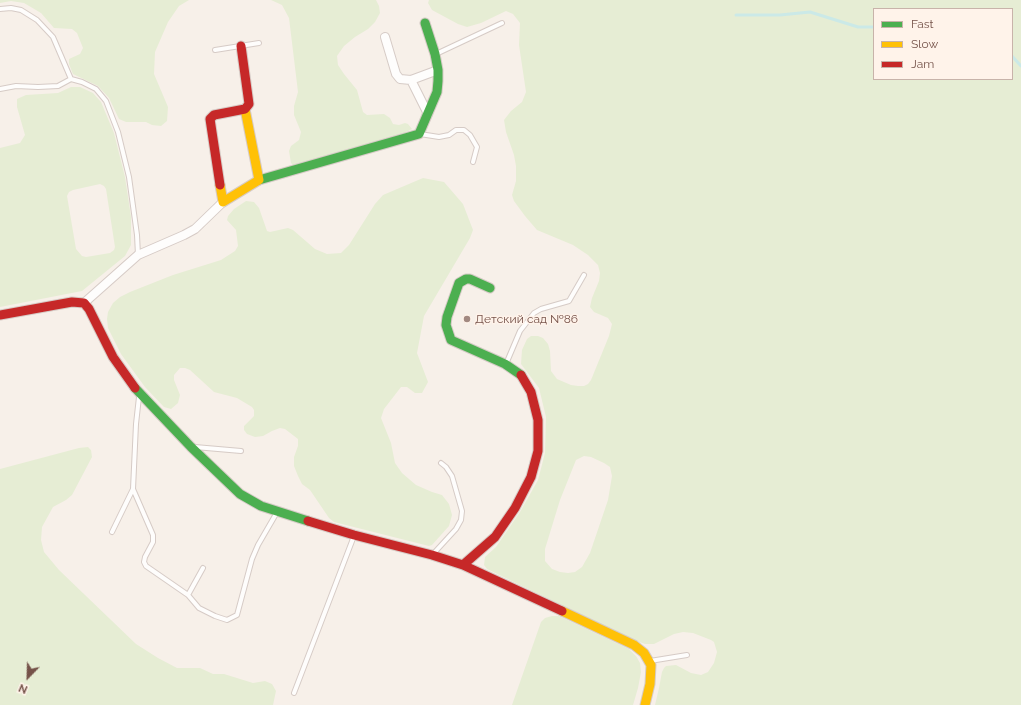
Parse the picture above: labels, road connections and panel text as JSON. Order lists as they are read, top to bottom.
{
  "places": ["Детский сад №86"],
  "legend": ["Fast", "Slow", "Jam"],
  "north": "bottom left"
}
